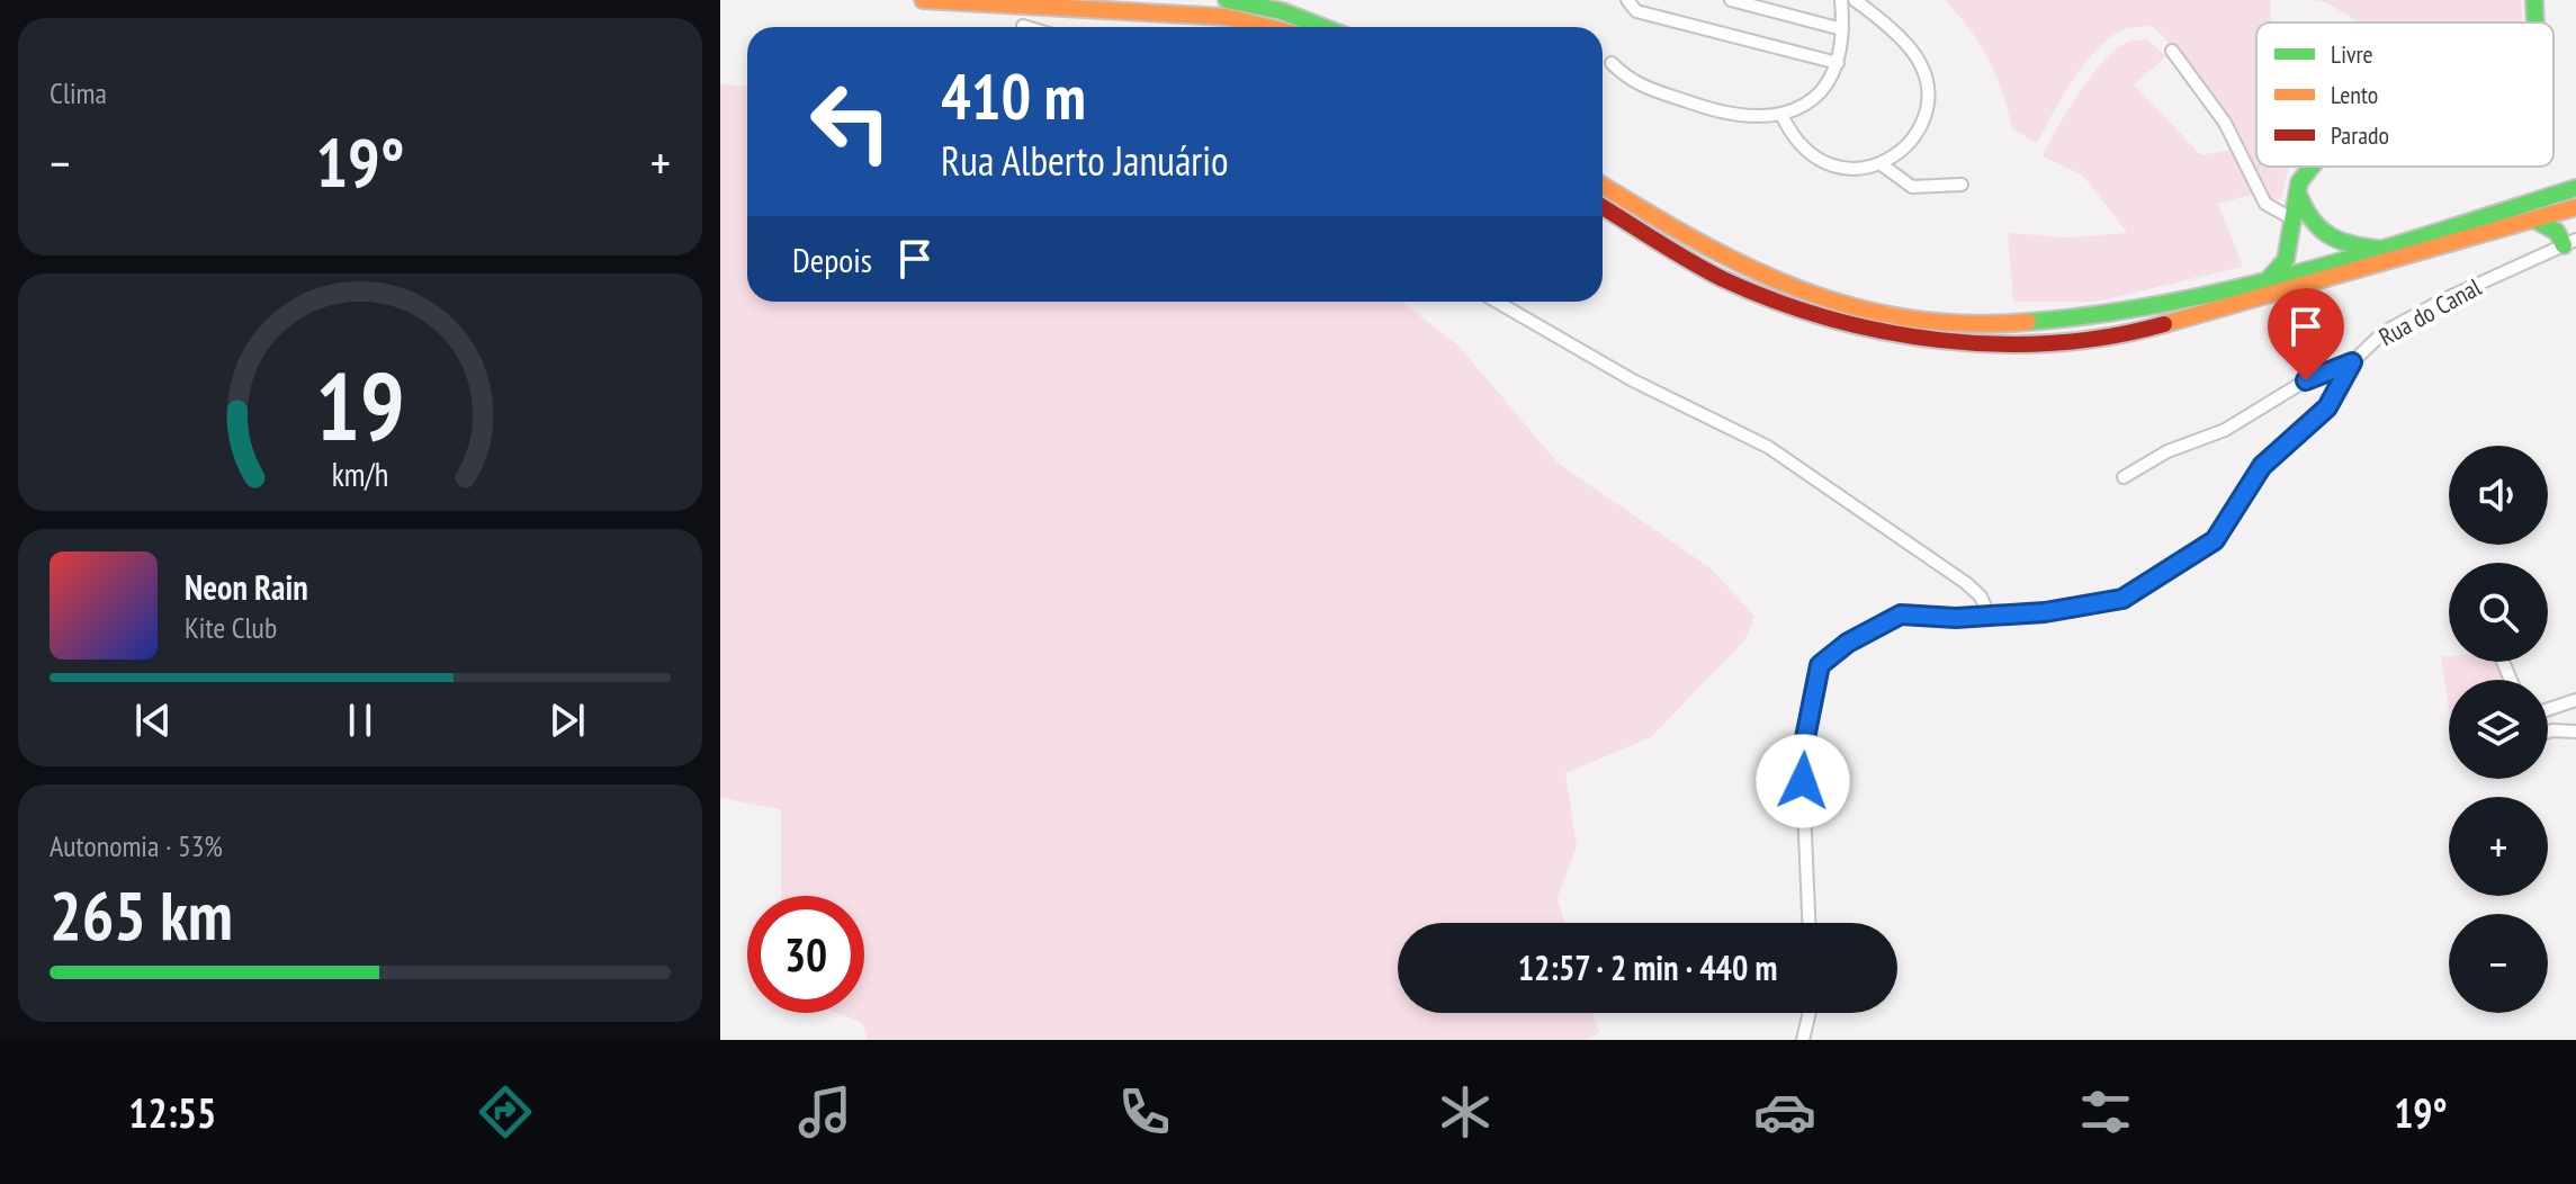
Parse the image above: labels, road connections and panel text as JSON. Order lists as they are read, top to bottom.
{
  "streets": {
    "street": ["Rua do Canal"]
  },
  "legend": ["Livre", "Lento", "Parado"],
  "page": {
    "tile": [
      "Clima",
      ["Autonomia · 53%", "265 km"]
    ],
    "turn": ["410 m", "Rua Alberto Januário"],
    "heat": ["−", "19°", "+"],
    "then": "Depois",
    "map_buttons": ["+", "−"],
    "song": ["Neon Rain", "Kite Club"],
    "limit": "30",
    "trip": "12:57 · 2 min · 440 m",
    "tabs": ["12:55", "19°"],
    "gauge": ["19", "km/h"]
  }
}
